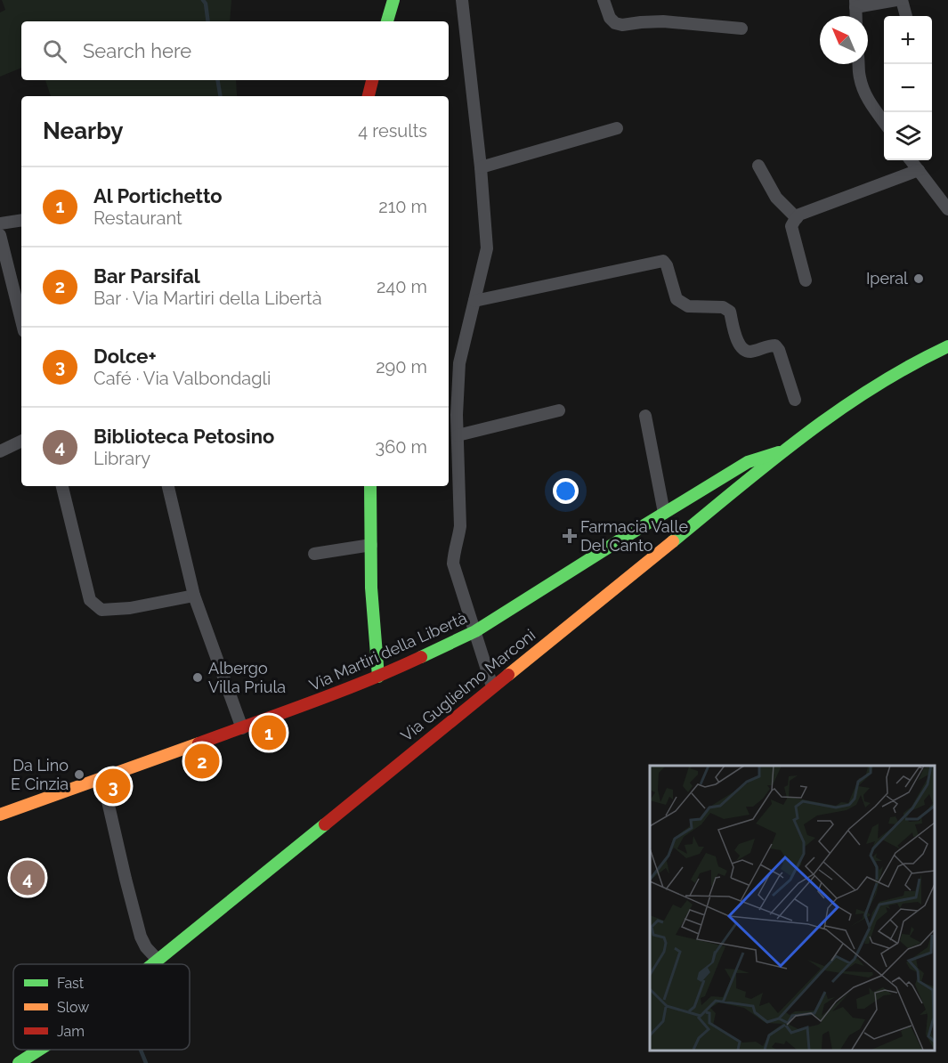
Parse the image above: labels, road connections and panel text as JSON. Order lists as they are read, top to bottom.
{
  "streets": {
    "main road": ["Via Martiri della Libertà", "Via Guglielmo Marconi"]
  },
  "crossings": [
    ["Via Martiri della Libertà", "Via Guglielmo Marconi"]
  ],
  "places": {
    "other": ["Iperal", "Albergo Villa Priula", "Da Lino E Cinzia"],
    "health": ["Farmacia Valle Del Canto"]
  },
  "legend": ["Fast", "Slow", "Jam"],
  "north": "top left",
  "page": {
    "map_buttons": ["+", "−"],
    "search": "Search here",
    "heading": ["Nearby", "4 results"],
    "list": [
      {
        "mark": "1",
        "name": "Al Portichetto",
        "note": "Restaurant",
        "value": "210 m"
      },
      {
        "mark": "2",
        "name": "Bar Parsifal",
        "note": "Bar · Via Martiri della Libertà",
        "value": "240 m"
      },
      {
        "mark": "3",
        "name": "Dolce+",
        "note": "Café · Via Valbondagli",
        "value": "290 m"
      },
      {
        "mark": "4",
        "name": "Biblioteca Petosino",
        "note": "Library",
        "value": "360 m"
      }
    ],
    "pins": [
      "1",
      "2",
      "3",
      "4"
    ]
  }
}
